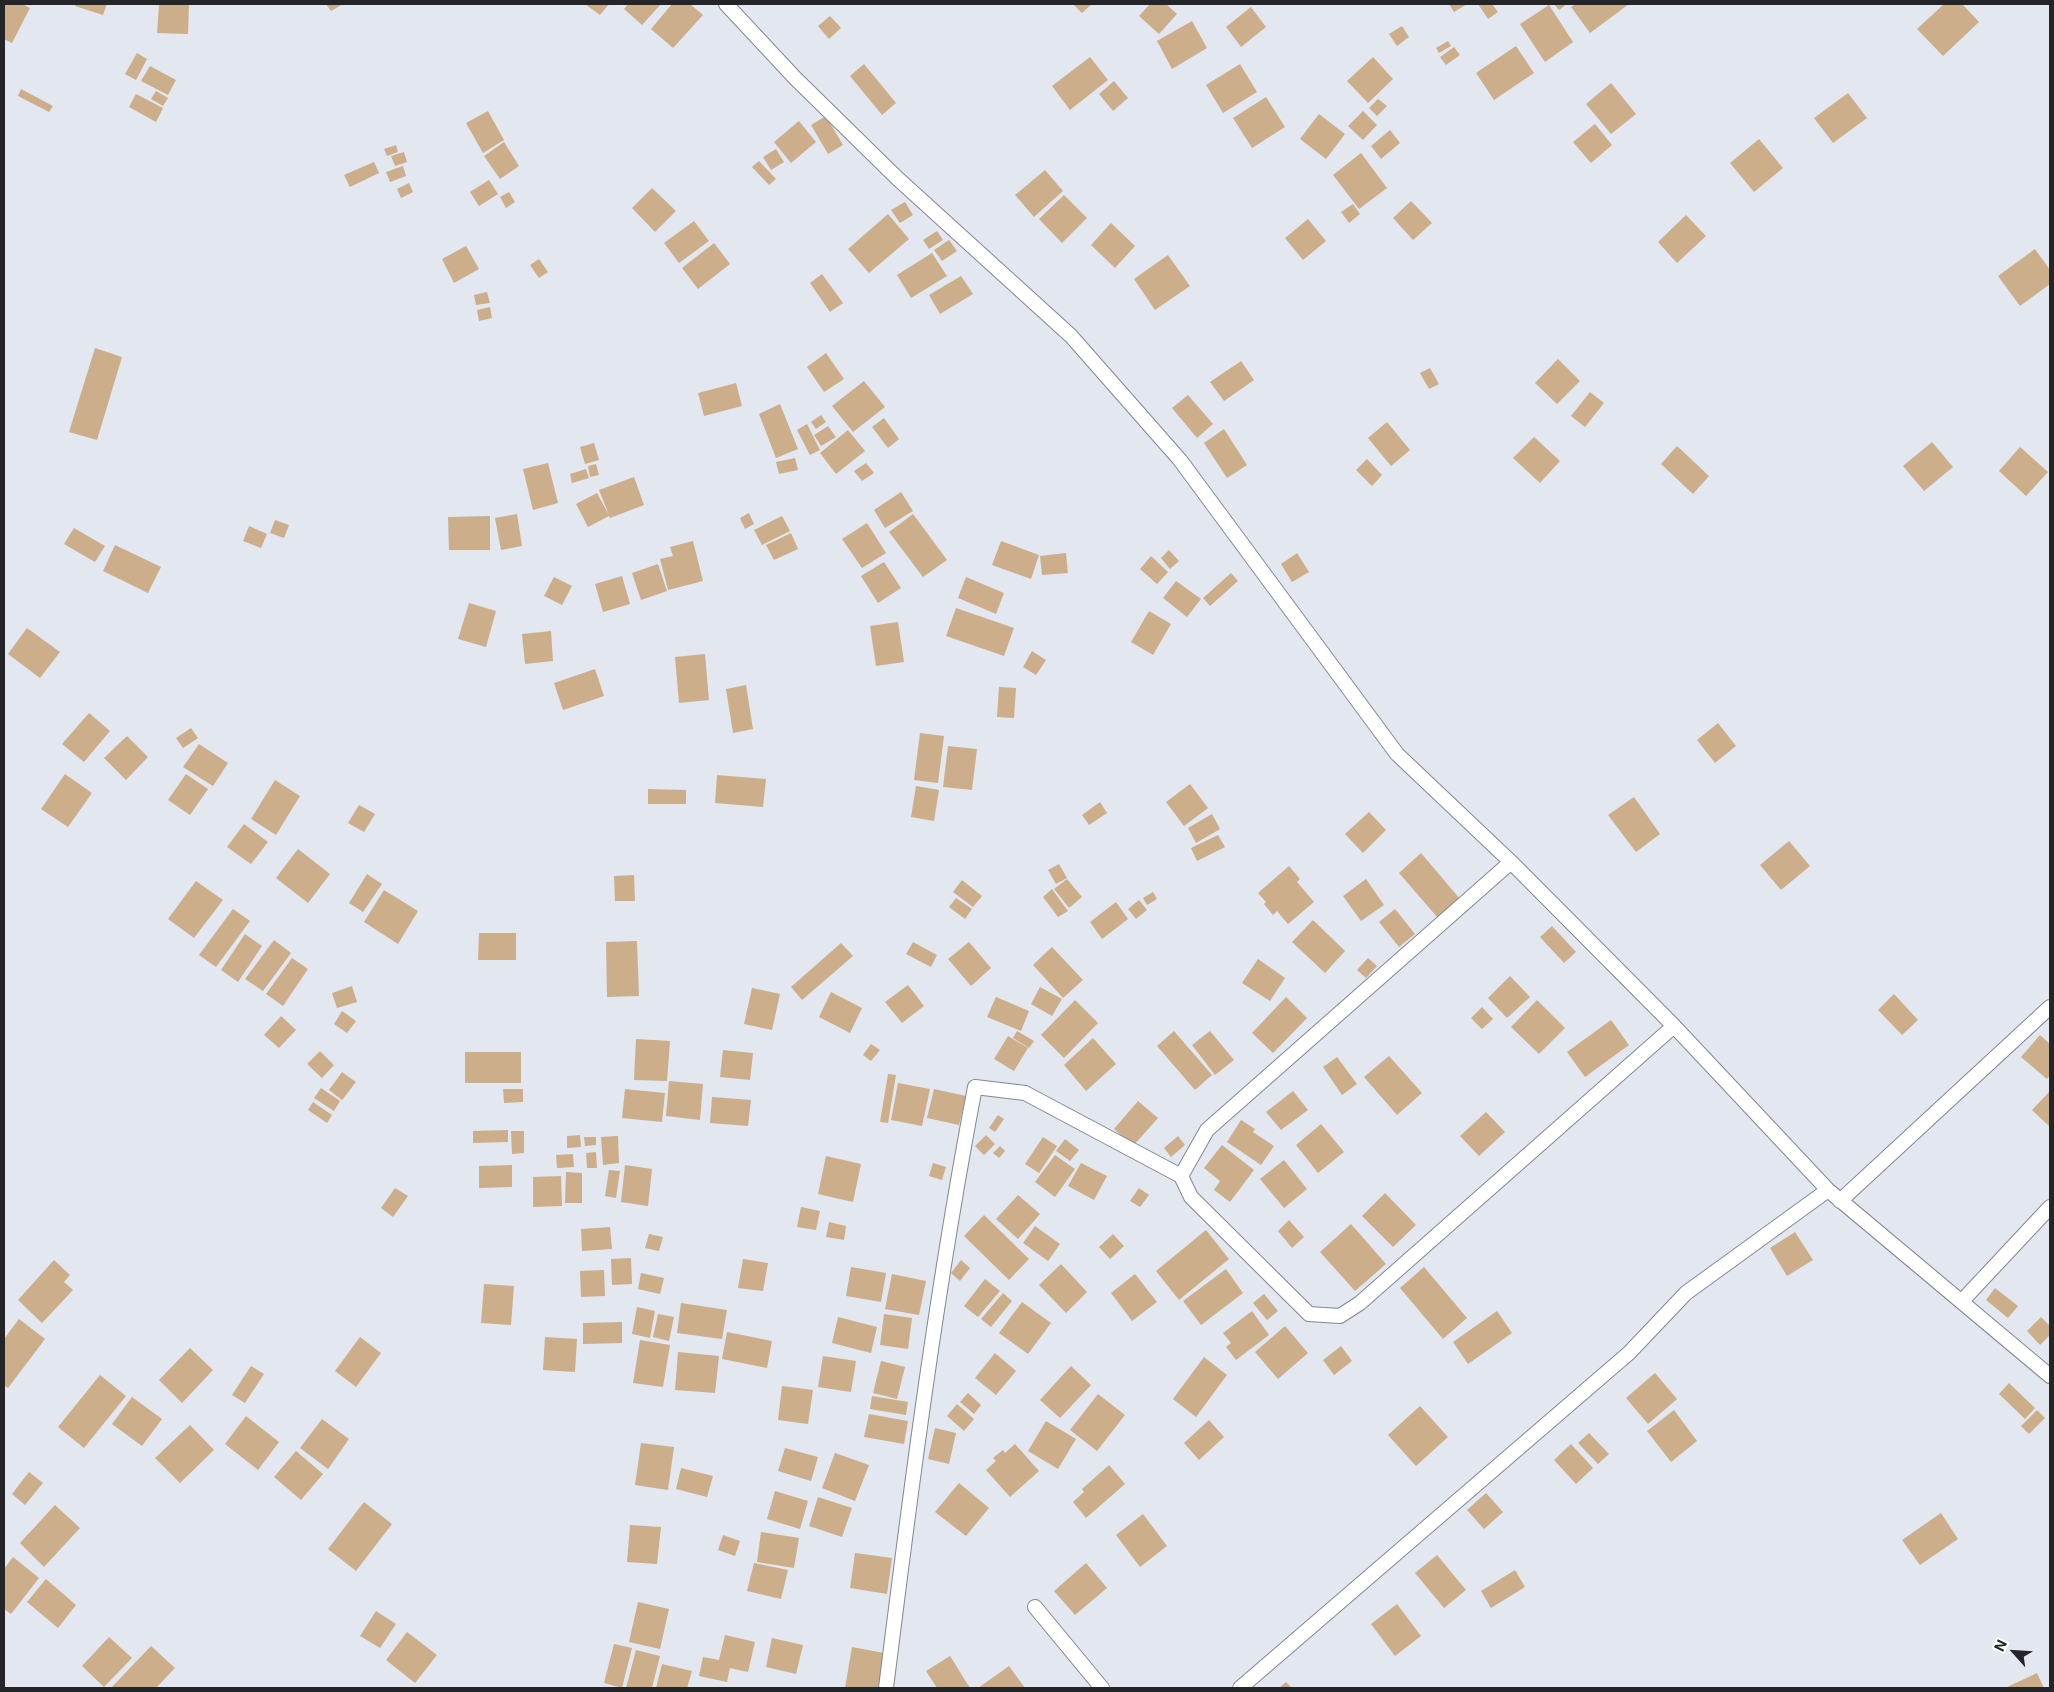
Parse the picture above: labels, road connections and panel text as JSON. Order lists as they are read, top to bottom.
{
  "north": "top left"
}
